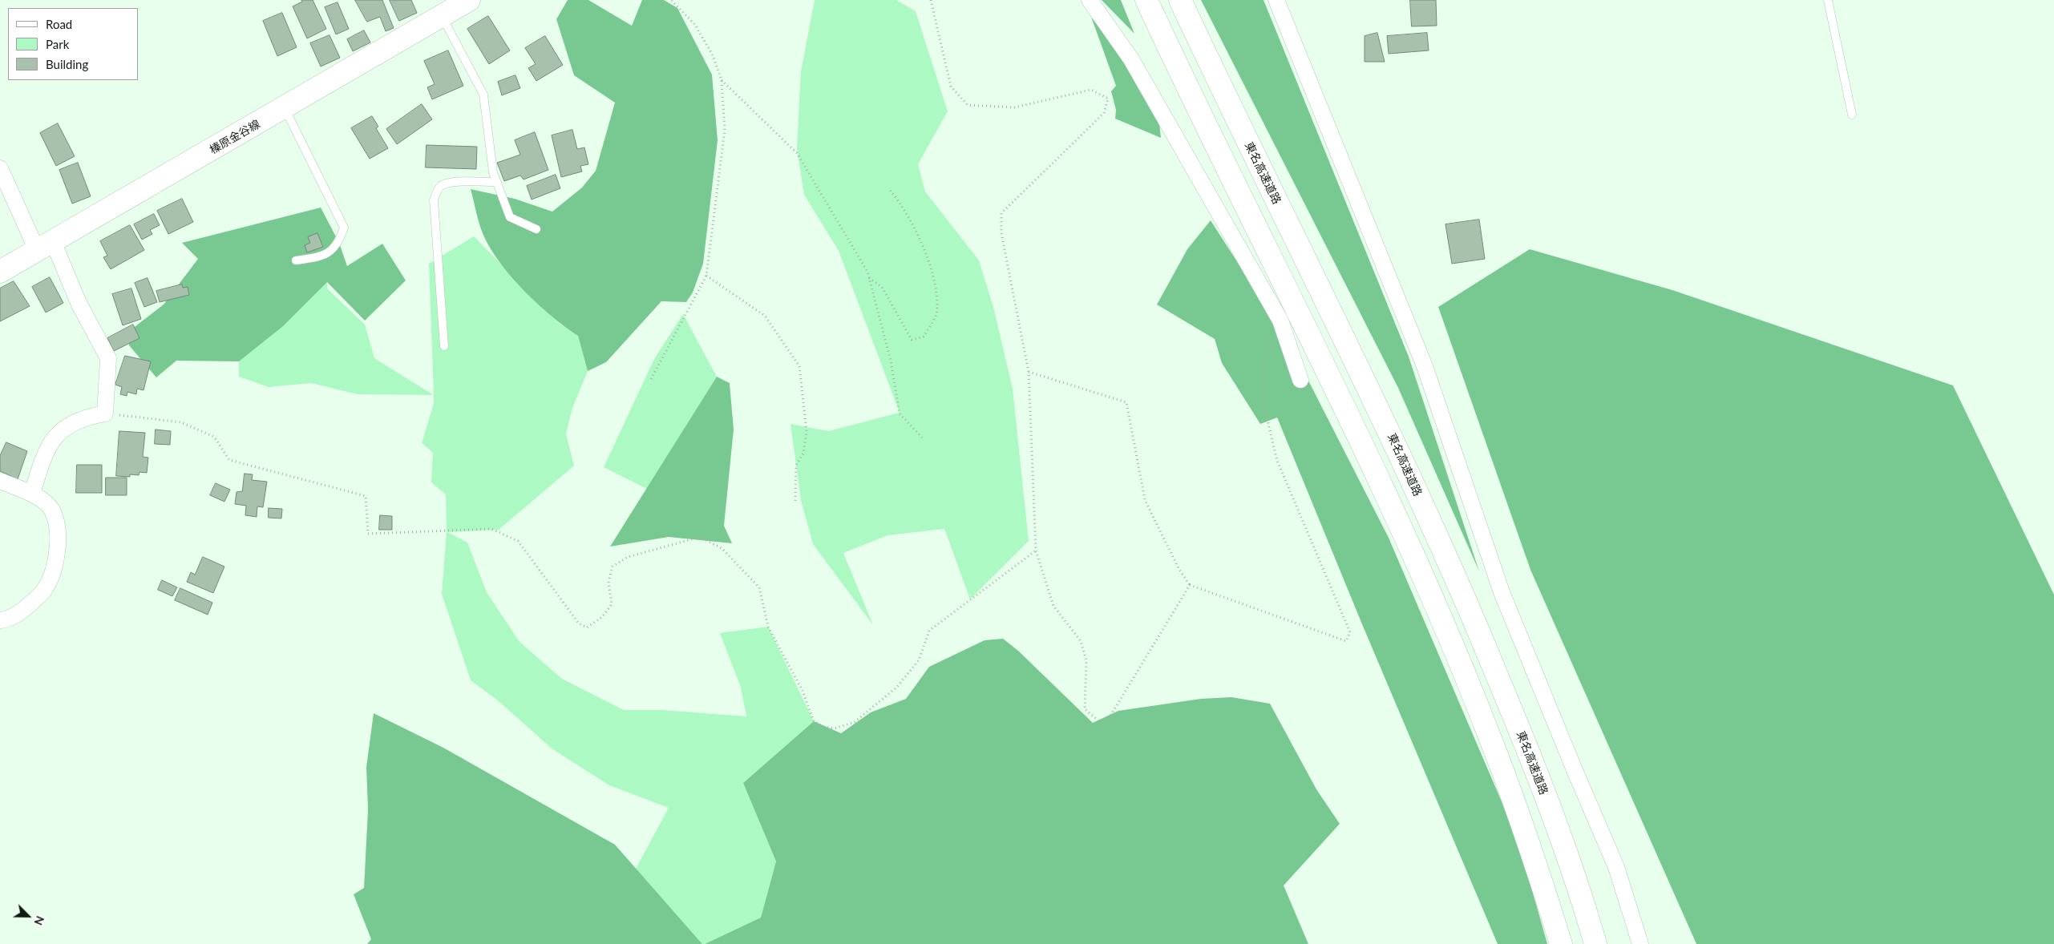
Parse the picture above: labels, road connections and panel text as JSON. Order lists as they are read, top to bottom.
{
  "streets": {
    "main road": ["榛原金谷線", "東名高速道路"]
  },
  "legend": ["Road", "Park", "Building"],
  "north": "bottom right"
}
